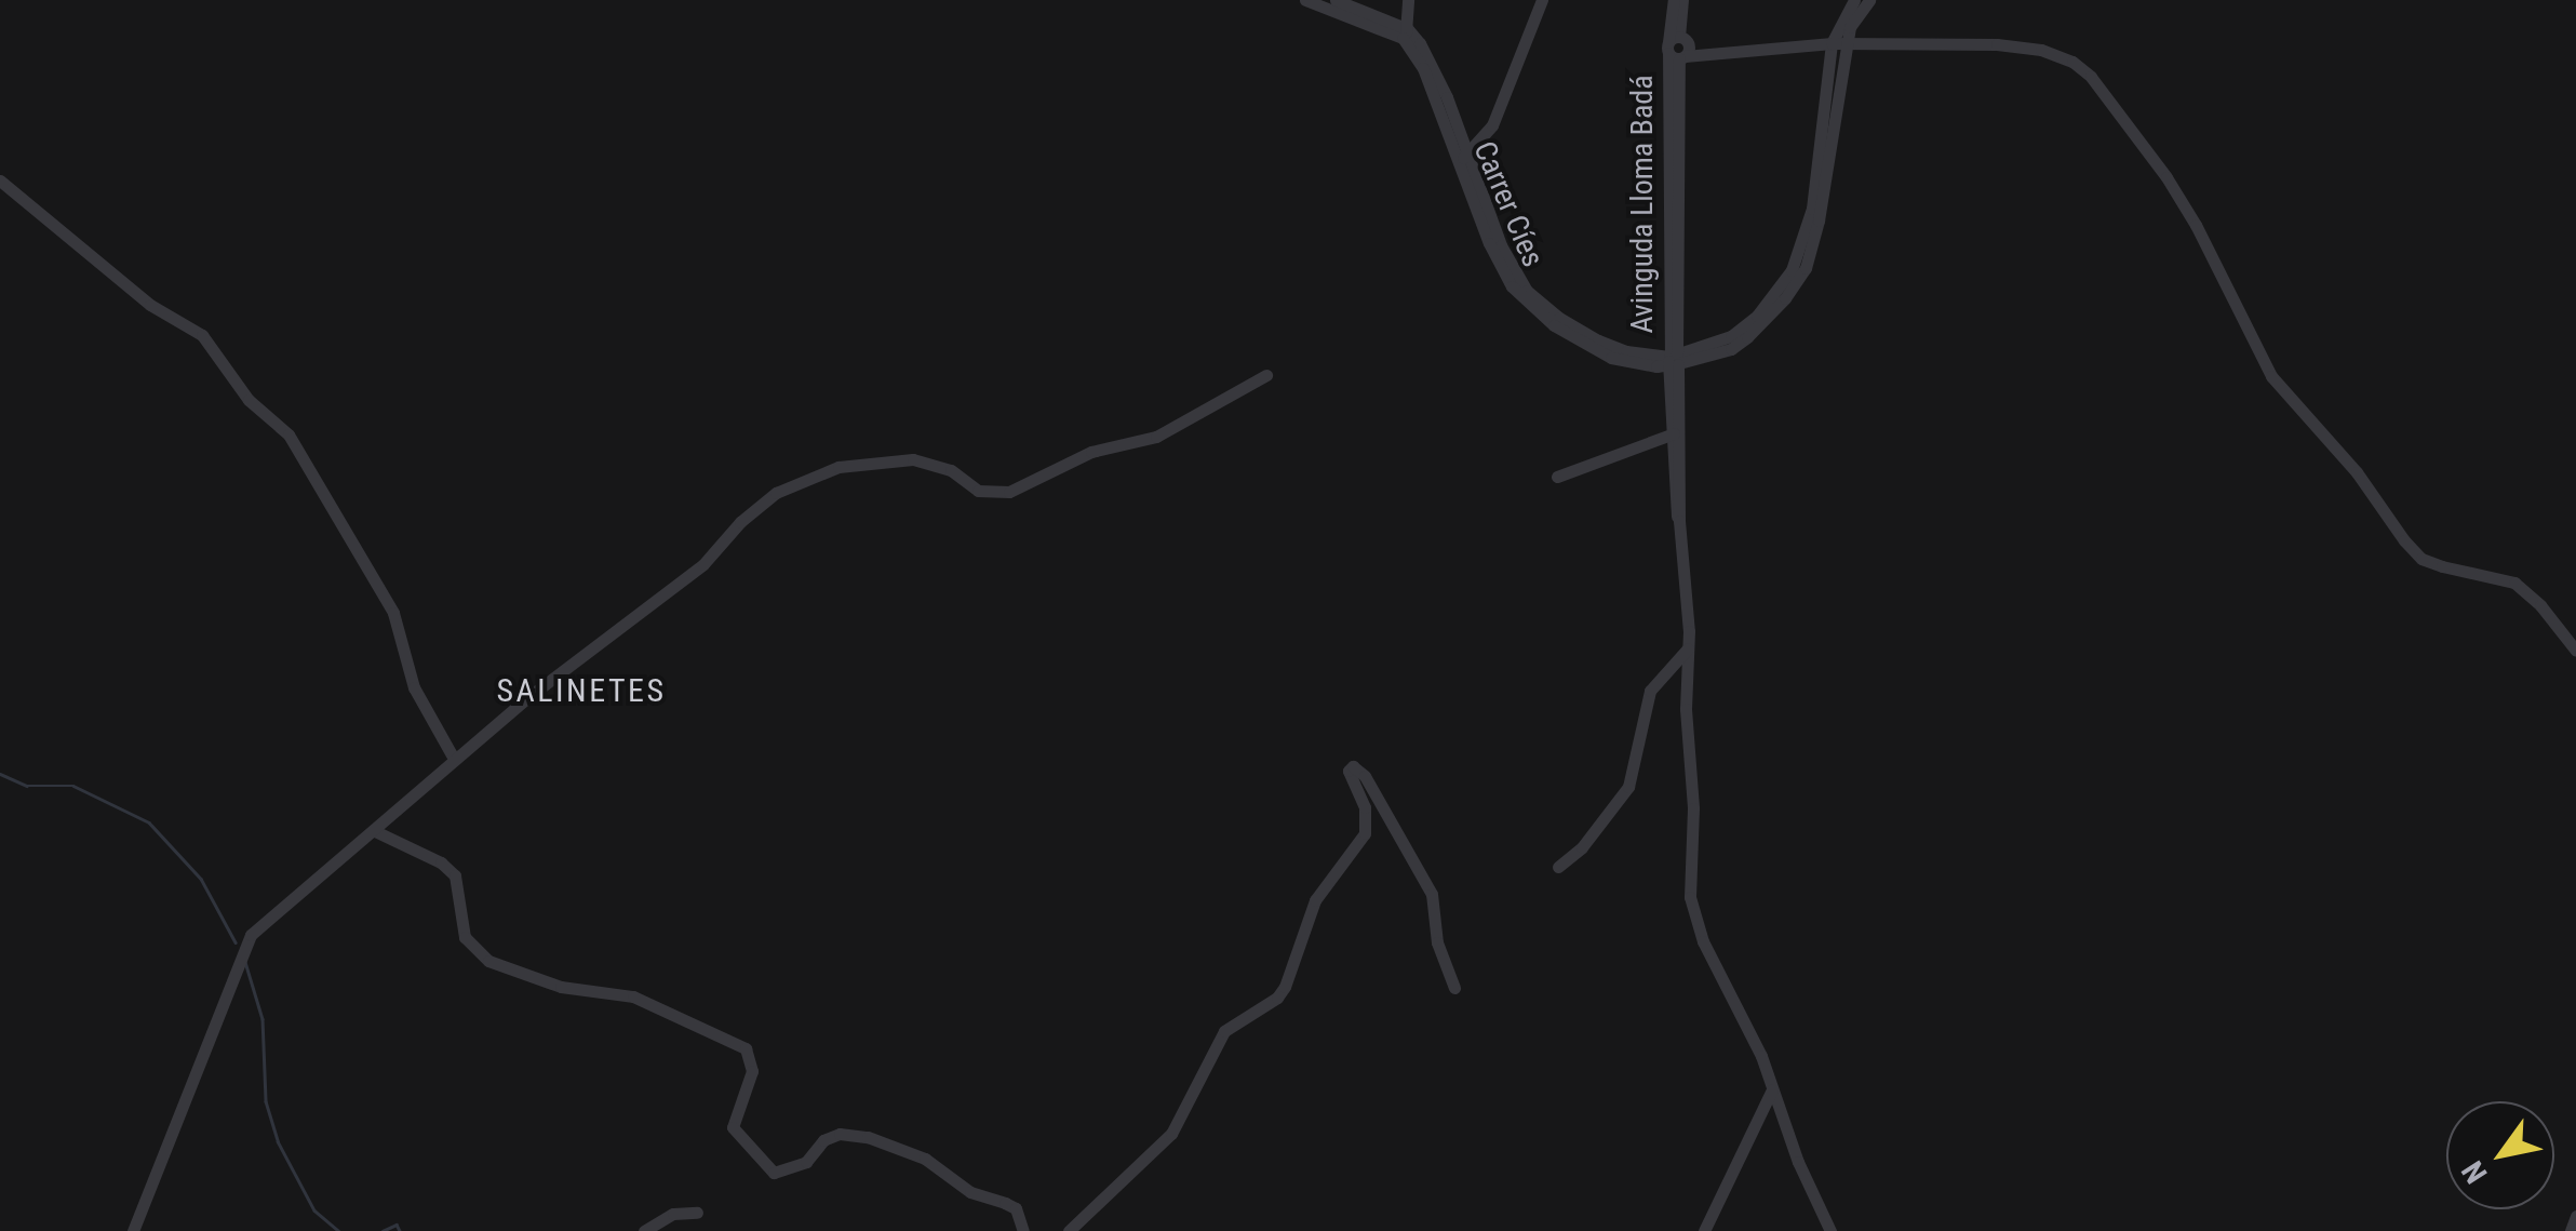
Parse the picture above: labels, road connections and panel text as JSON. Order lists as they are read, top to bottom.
{
  "streets": {
    "street": ["Carrer Cíes", "Avinguda Lloma Badá"]
  },
  "crossings": [
    ["Carrer Cíes", "Avinguda Lloma Badá"]
  ],
  "districts": ["SALINETES"],
  "north": "bottom left"
}
